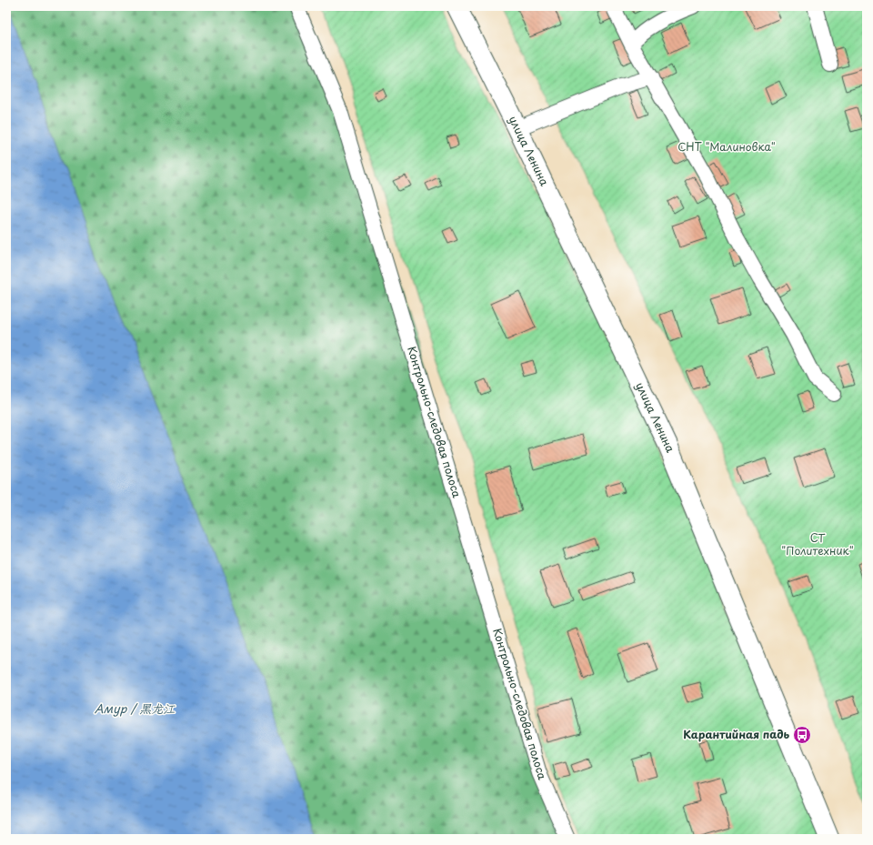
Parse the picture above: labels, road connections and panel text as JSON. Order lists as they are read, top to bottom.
{
  "streets": {
    "street": ["улица Ленина", "Контрольно-следовая полоса"]
  },
  "water": ["Амур / 黑龙江"],
  "parks": ["СНТ \"Малиновка\"", "СТ \"Политехник\""],
  "places": {
    "bus stop": ["Карантийная падь"]
  }
}
